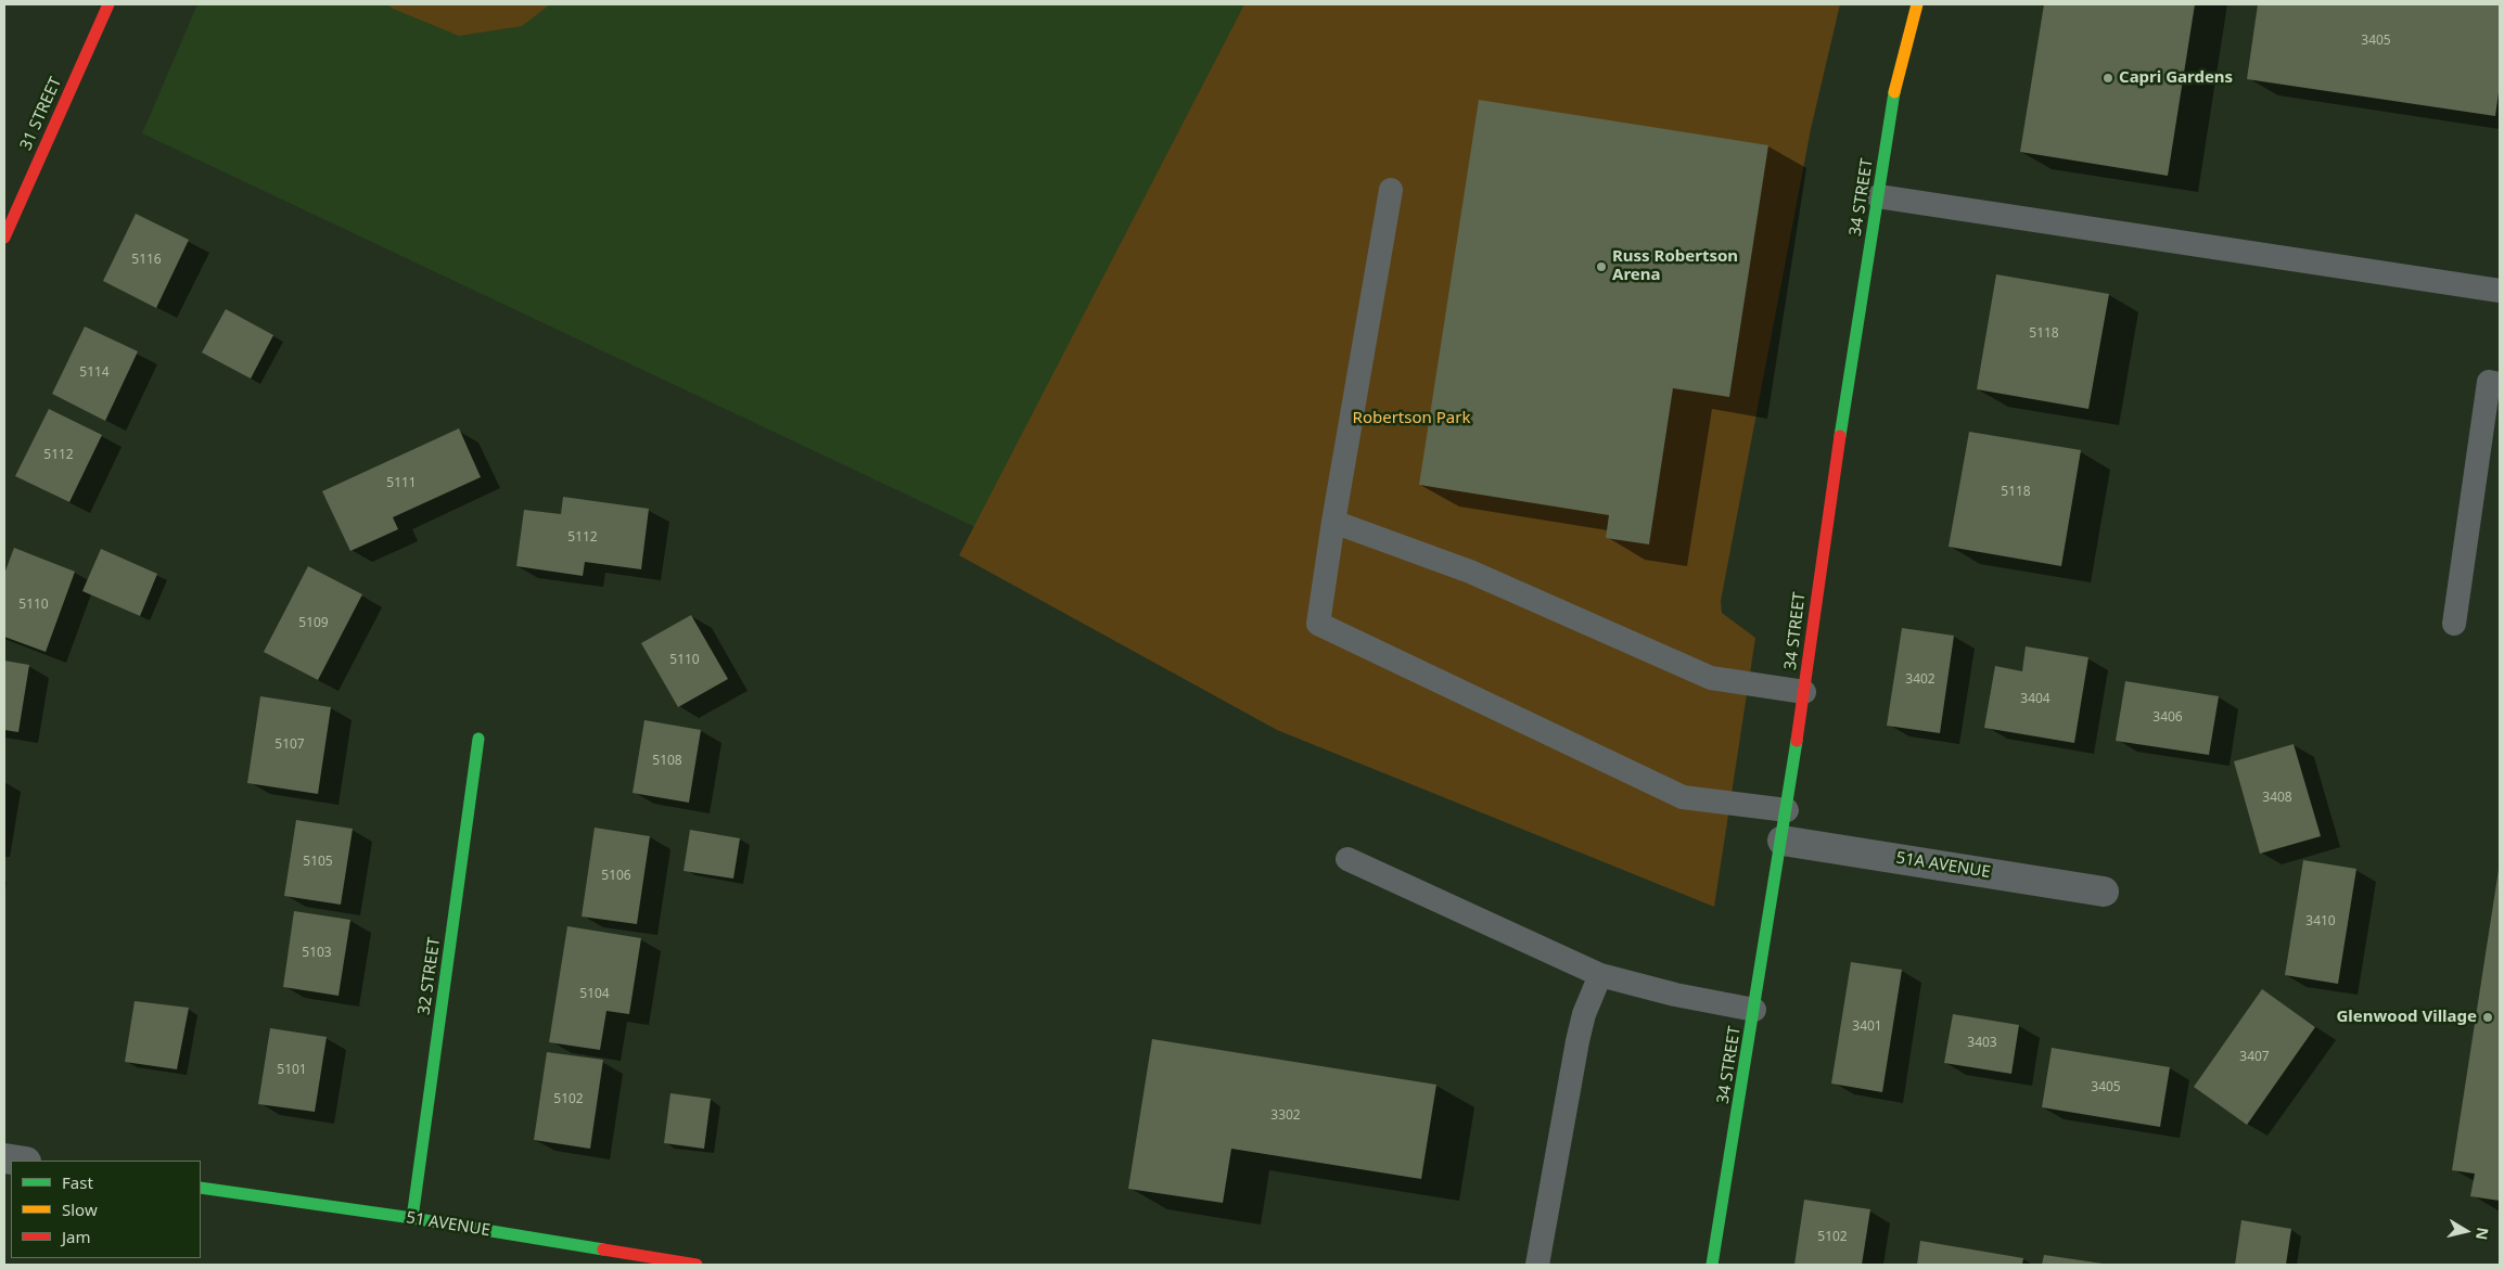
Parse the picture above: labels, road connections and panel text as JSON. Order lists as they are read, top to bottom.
{
  "streets": {
    "street": [
      "31 STREET",
      "34 STREET",
      "51A AVENUE",
      "32 STREET",
      "51 AVENUE"
    ]
  },
  "crossings": [
    ["34 STREET", "51A AVENUE"],
    ["32 STREET", "51 AVENUE"]
  ],
  "parks": ["Robertson Park"],
  "places": ["Capri Gardens", "Russ Robertson Arena", "Glenwood Village"],
  "house_numbers": [
    "3405",
    "5116",
    "5118",
    "5114",
    "5112",
    "5111",
    "5118",
    "5112",
    "5110",
    "5109",
    "5110",
    "3402",
    "3404",
    "3406",
    "5107",
    "5108",
    "3408",
    "5105",
    "5106",
    "3410",
    "5103",
    "5104",
    "3401",
    "3403",
    "3407",
    "5101",
    "3405",
    "5102",
    "3302",
    "5102"
  ],
  "legend": ["Fast", "Slow", "Jam"],
  "north": "right"
}
